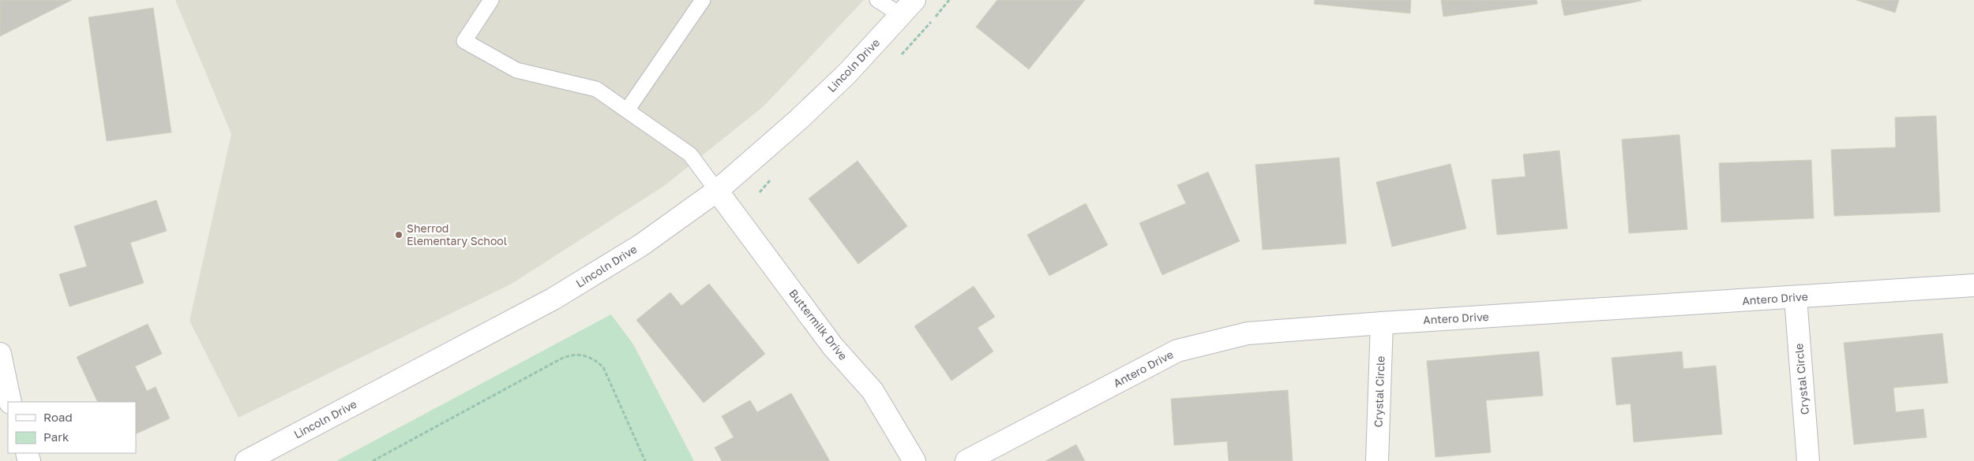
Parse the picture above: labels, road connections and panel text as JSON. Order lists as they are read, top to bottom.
{
  "streets": {
    "street": [
      "Lincoln Drive",
      "Antero Drive",
      "Buttermilk Drive",
      "Crystal Circle"
    ]
  },
  "crossings": [
    ["Lincoln Drive", "Buttermilk Drive"],
    ["Antero Drive", "Crystal Circle"]
  ],
  "places": ["Sherrod Elementary School"],
  "legend": ["Road", "Park"]
}
